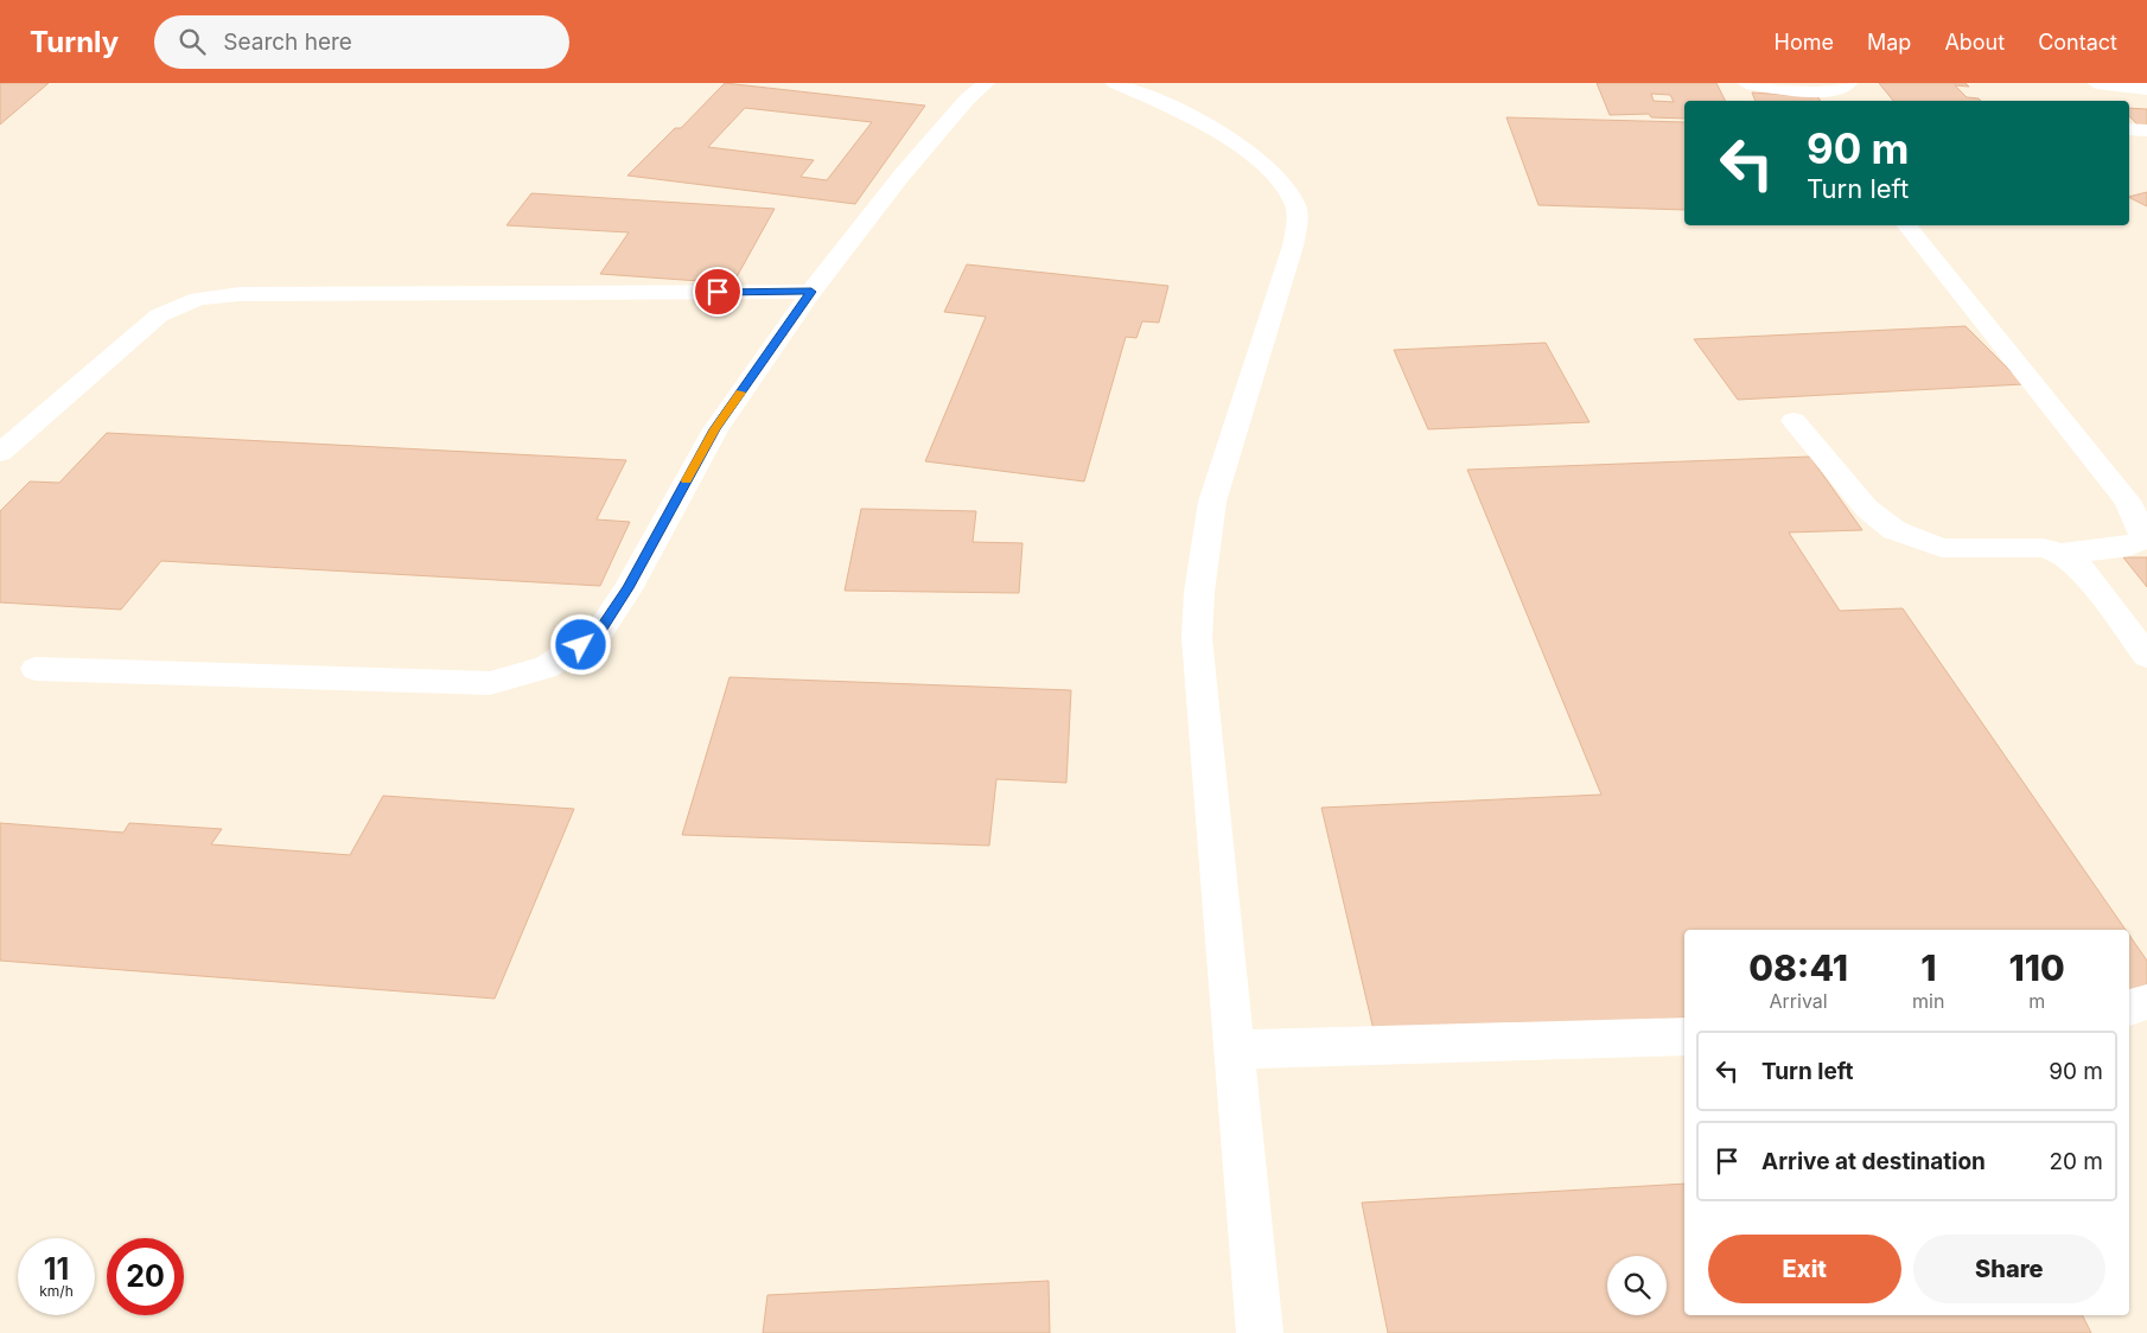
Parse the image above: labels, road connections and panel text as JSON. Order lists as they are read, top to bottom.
{
  "page": {
    "header": "Turnly",
    "search": "Search here",
    "nav": [
      "Home",
      "Map",
      "About",
      "Contact"
    ],
    "turn": ["90 m", "Turn left"],
    "eta": [
      "08:41",
      "Arrival",
      "1",
      "min",
      "110",
      "m"
    ],
    "list": [
      {
        "name": "Turn left",
        "value": "90 m"
      },
      {
        "name": "Arrive at destination",
        "value": "20 m"
      }
    ],
    "buttons": ["Exit", "Share"],
    "speed": "11 km/h",
    "limit": "20"
  }
}
